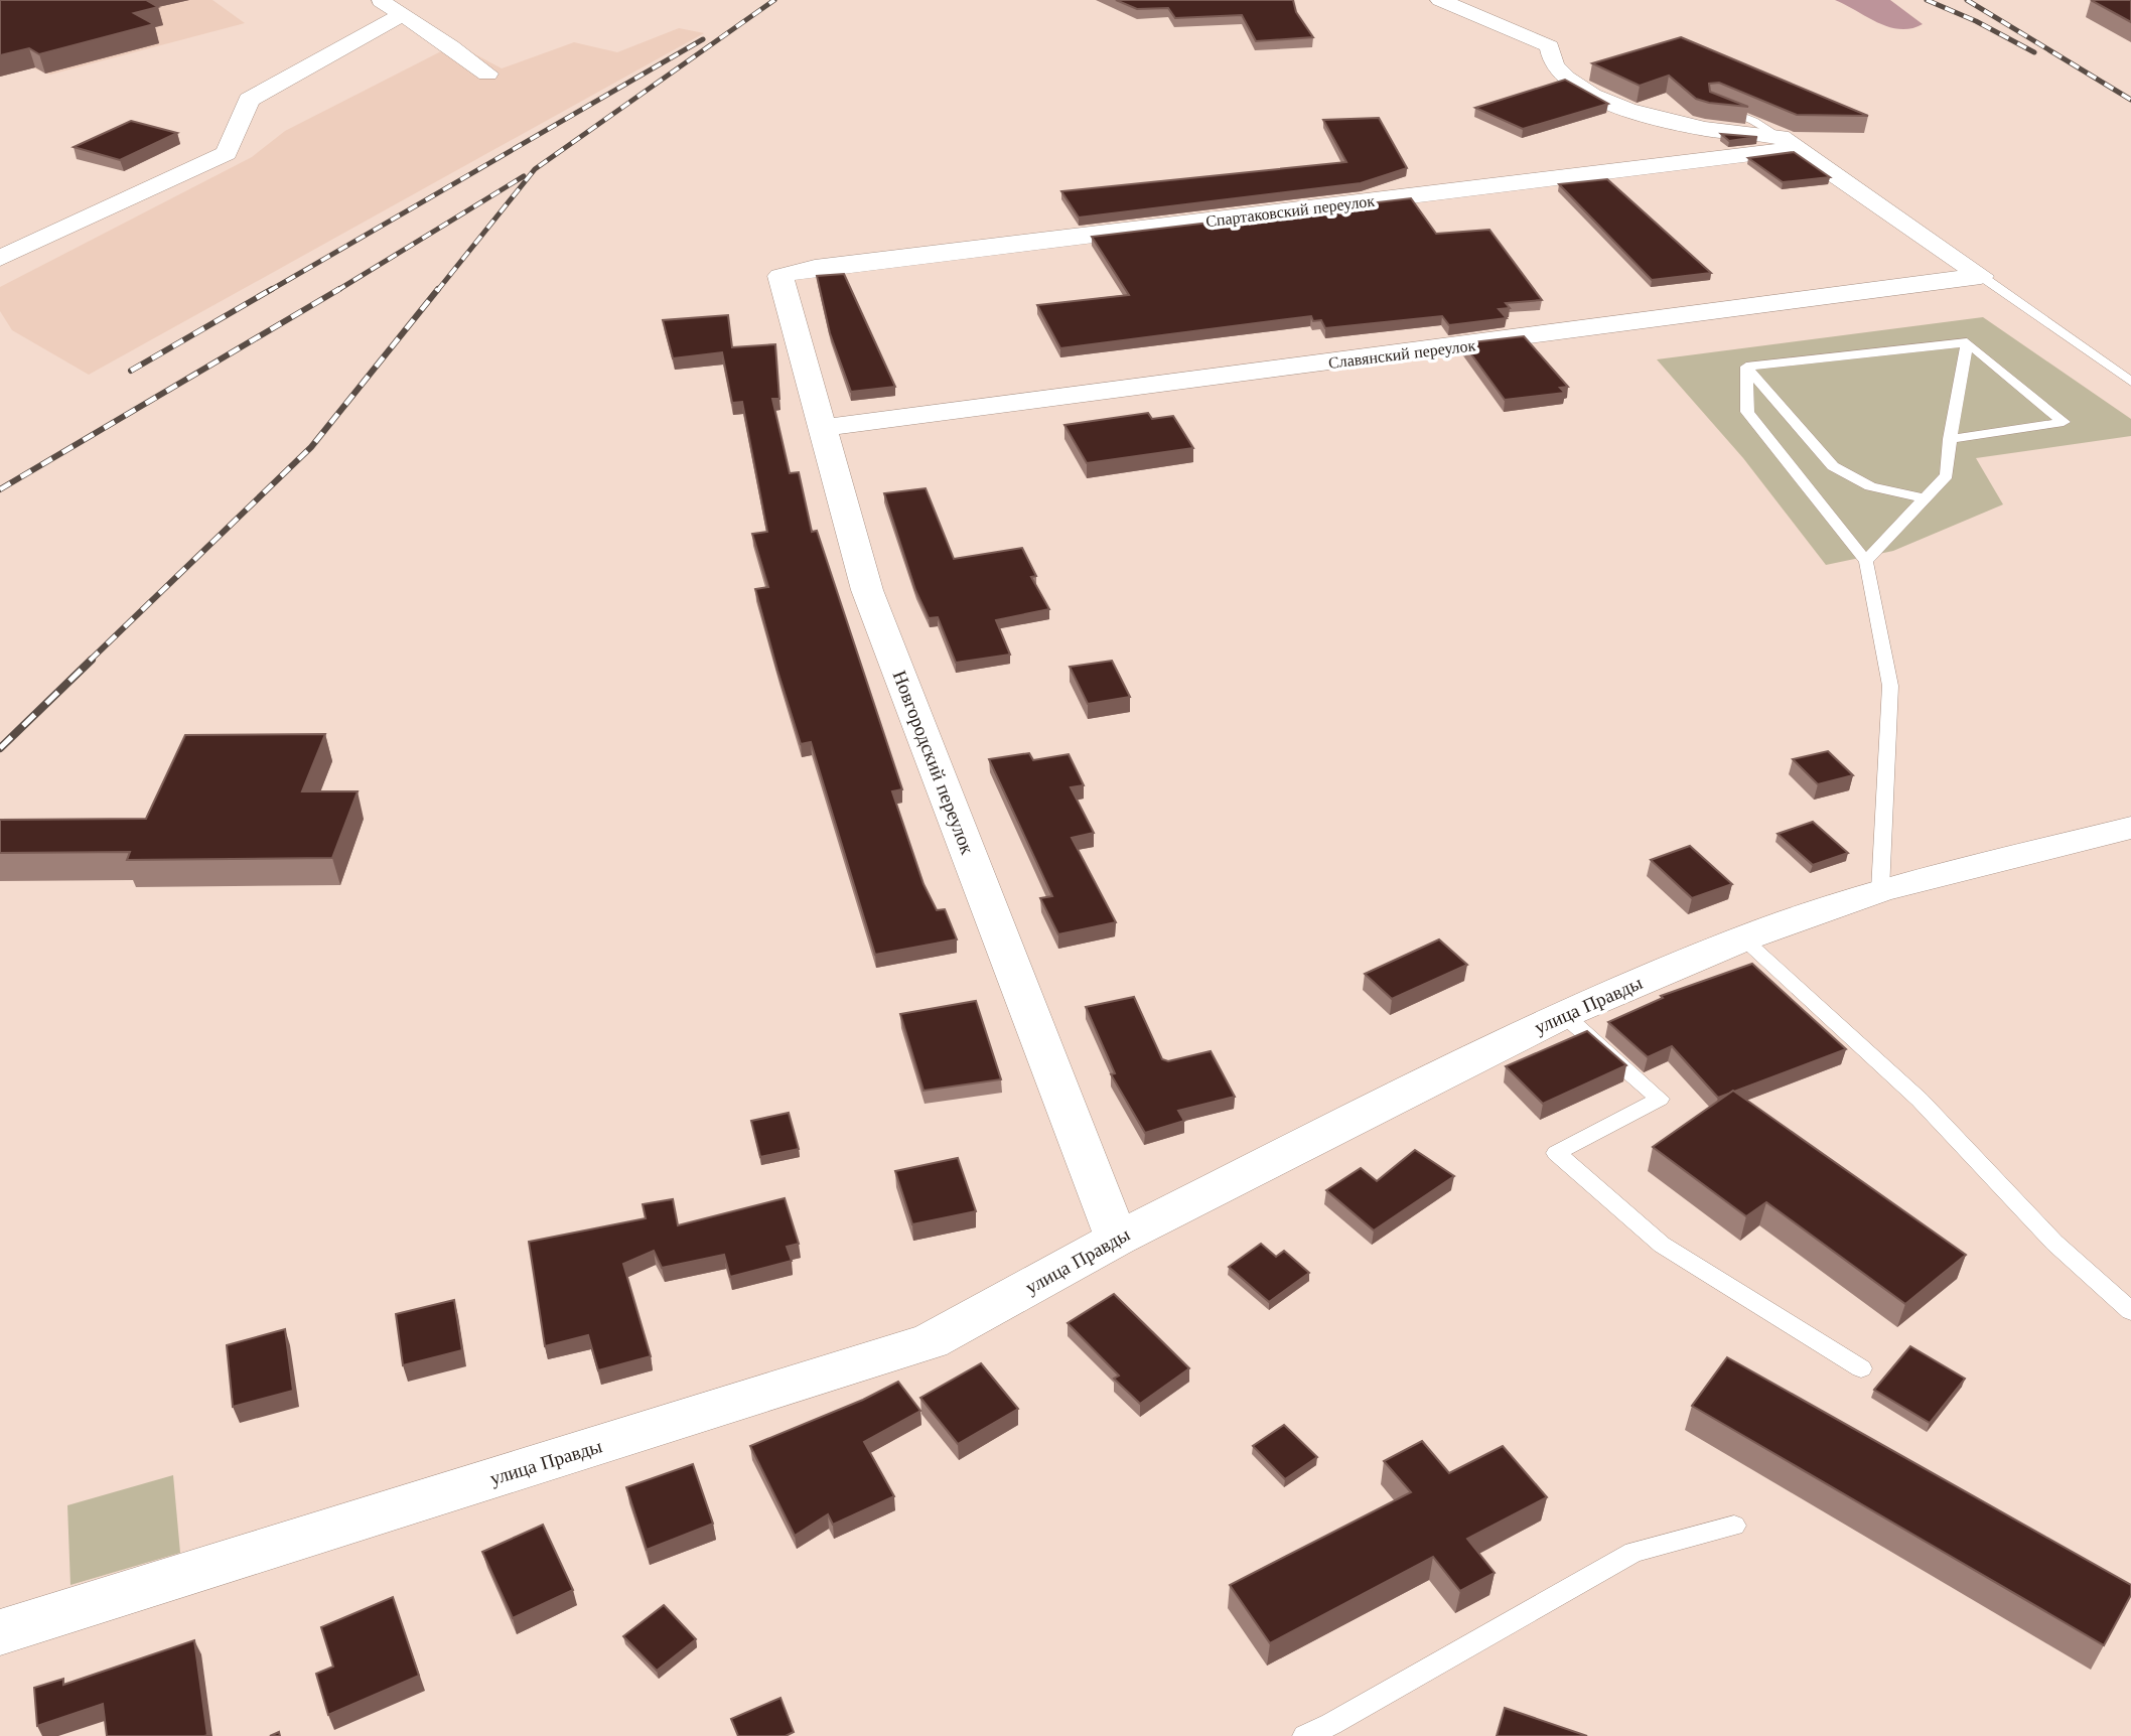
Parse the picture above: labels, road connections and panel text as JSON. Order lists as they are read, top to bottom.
{
  "streets": {
    "street": [
      "Спартаковский переулок",
      "Славянский переулок",
      "Новгородский переулок",
      "улица Правды"
    ]
  },
  "crossings": [
    ["Спартаковский переулок", "Новгородский переулок"],
    ["Славянский переулок", "Новгородский переулок"],
    ["Новгородский переулок", "улица Правды"]
  ]
}
